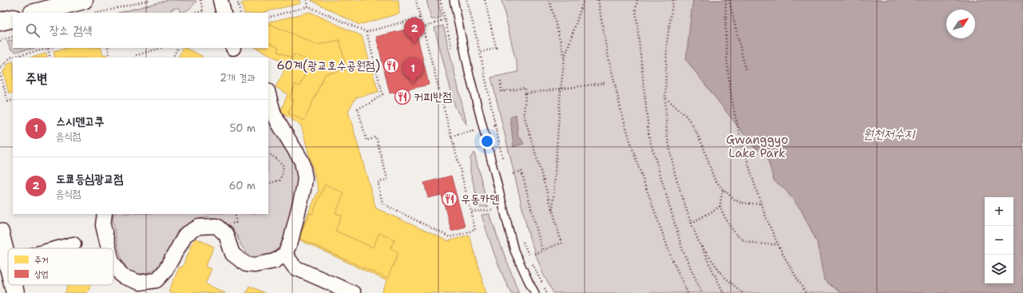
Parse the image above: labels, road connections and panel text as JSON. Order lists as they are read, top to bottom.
{
  "water": ["원천저수지"],
  "parks": ["Gwanggyo Lake Park"],
  "places": {
    "restaurant": ["60계(광교호수공원점)", "커피반점", "우동카덴"]
  },
  "legend": ["주거", "상업"],
  "north": "top right",
  "page": {
    "search": "장소 검색",
    "pins": ["2", "1"],
    "heading": ["주변", "2개 결과"],
    "list": [
      {
        "mark": "1",
        "name": "스시덴고쿠",
        "note": "음식점",
        "value": "50 m"
      },
      {
        "mark": "2",
        "name": "도쿄등심광교점",
        "note": "음식점",
        "value": "60 m"
      }
    ],
    "map_buttons": ["+", "−"]
  }
}
